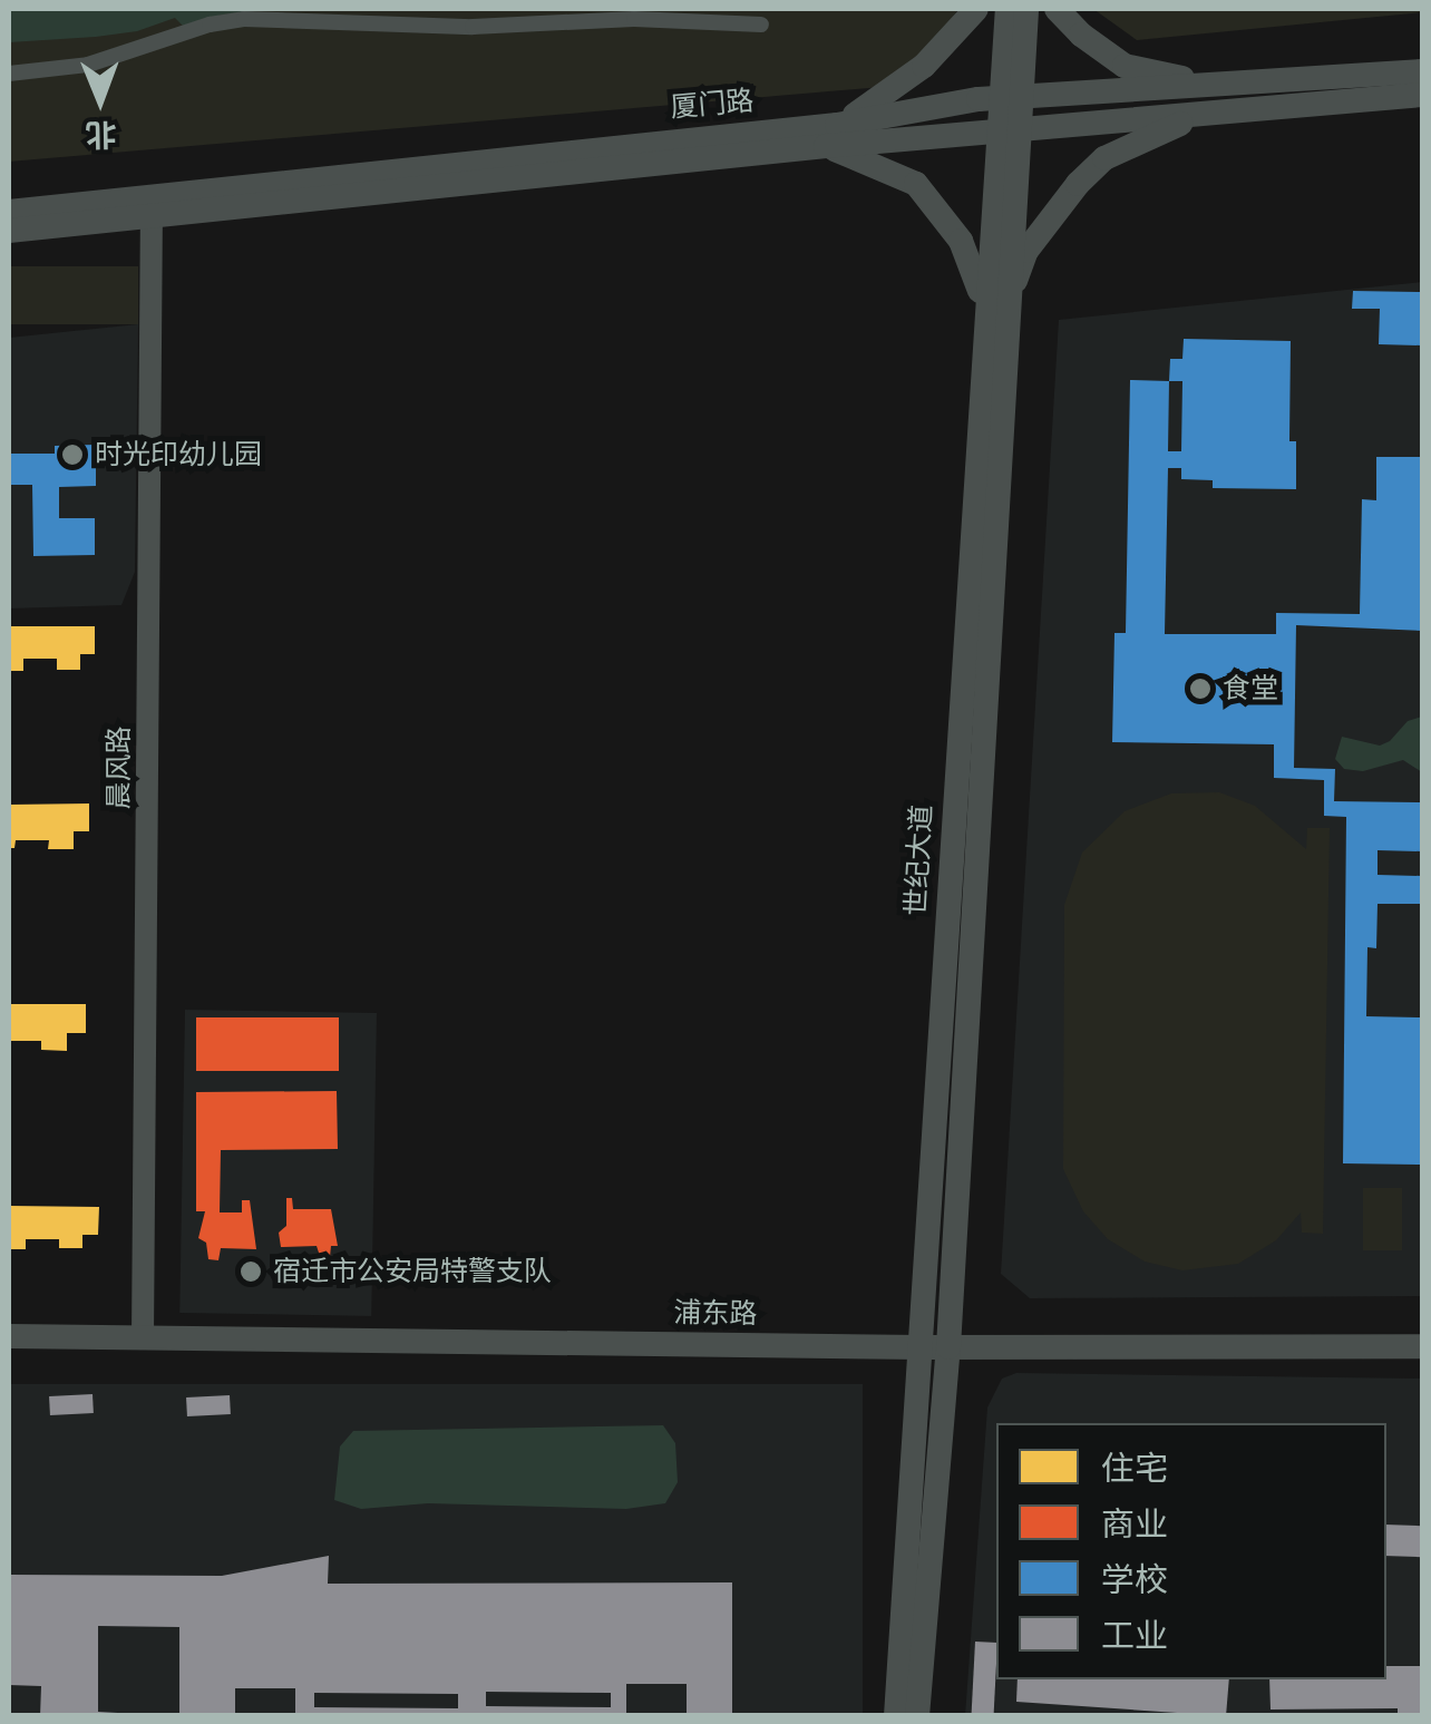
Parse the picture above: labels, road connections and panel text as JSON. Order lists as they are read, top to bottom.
{
  "streets": {
    "street": [
      "厦门路",
      "晨风路",
      "世纪大道",
      "浦东路"
    ]
  },
  "crossings": [
    ["厦门路", "晨风路"],
    ["厦门路", "世纪大道"],
    ["晨风路", "浦东路"],
    ["世纪大道", "浦东路"]
  ],
  "places": ["时光印幼儿园", "食堂", "宿迁市公安局特警支队"],
  "legend": [
    "住宅",
    "商业",
    "学校",
    "工业"
  ],
  "north": "bottom"
}
